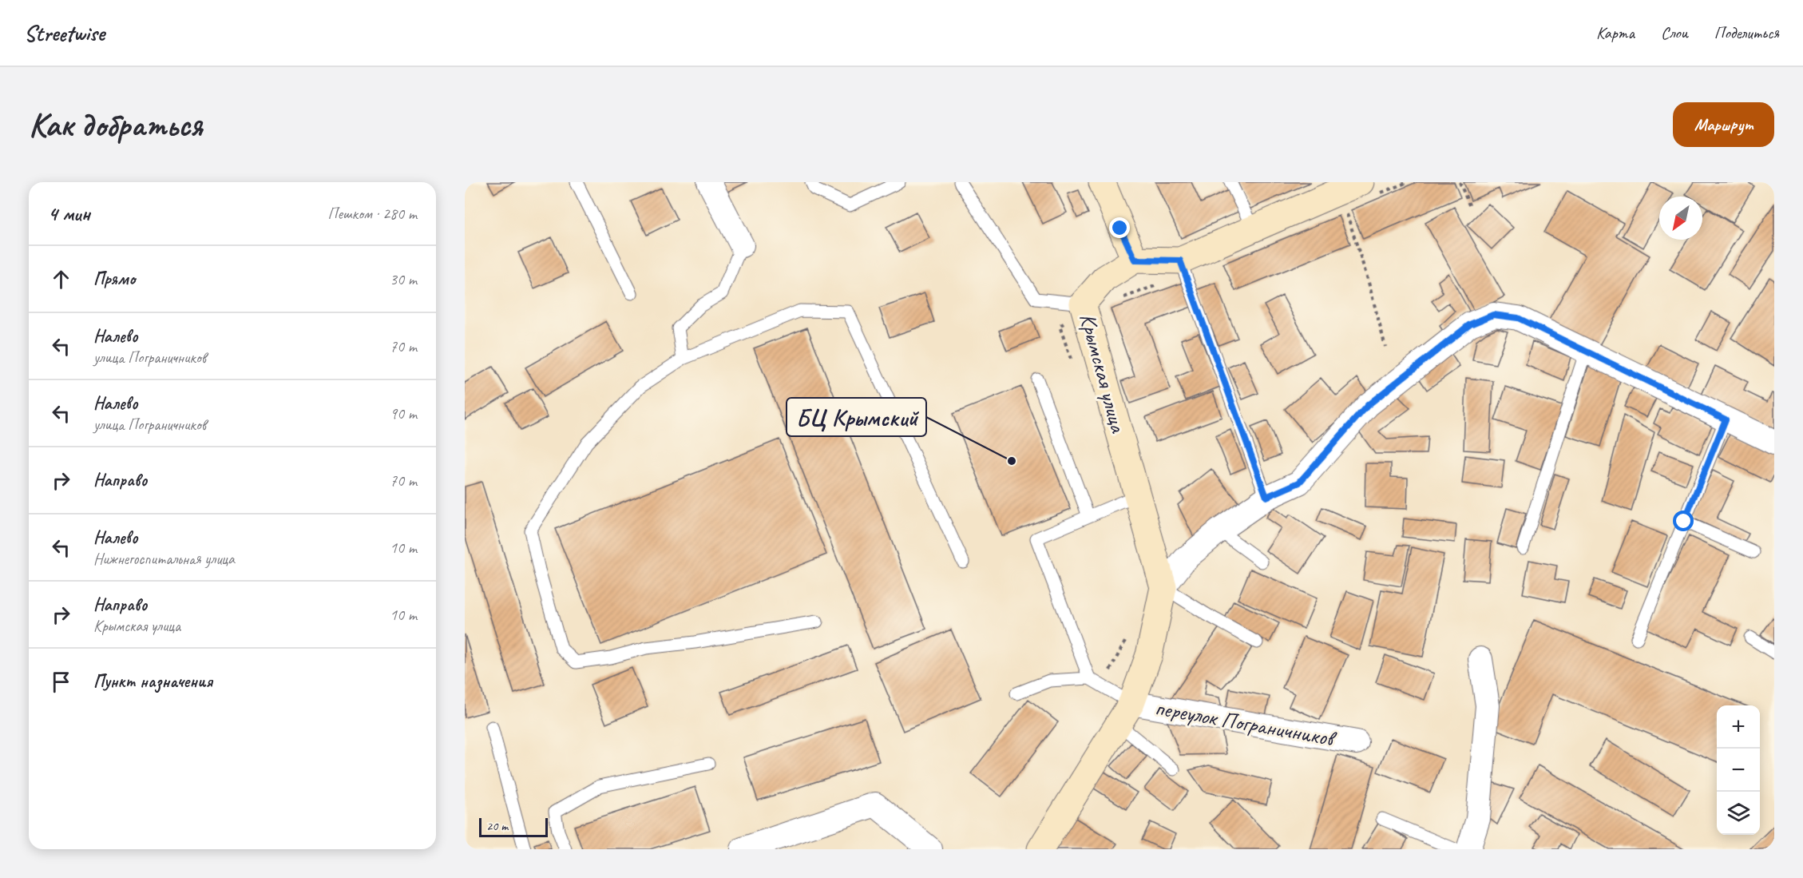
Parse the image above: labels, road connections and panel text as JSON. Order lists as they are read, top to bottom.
{
  "streets": {
    "street": ["Крымская улица", "переулок Пограничников"]
  },
  "places": ["БЦ Крымский"],
  "scale_bar": "20 m",
  "north": "bottom left",
  "page": {
    "header": "Streetwise",
    "nav": ["Карта", "Слои", "Поделиться"],
    "buttons": "Маршрут",
    "title": "Как добраться",
    "heading": ["4 мин", "Пешком · 280 m"],
    "list": [
      ["Прямо", "30 m"],
      ["Налево", "улица Пограничников", "70 m"],
      ["Налево", "улица Пограничников", "90 m"],
      ["Направо", "70 m"],
      ["Налево", "Нижнегоспитальная улица", "10 m"],
      ["Направо", "Крымская улица", "10 m"],
      "Пункт назначения"
    ],
    "map_buttons": ["+", "−"],
    "scale": "20 m"
  }
}
